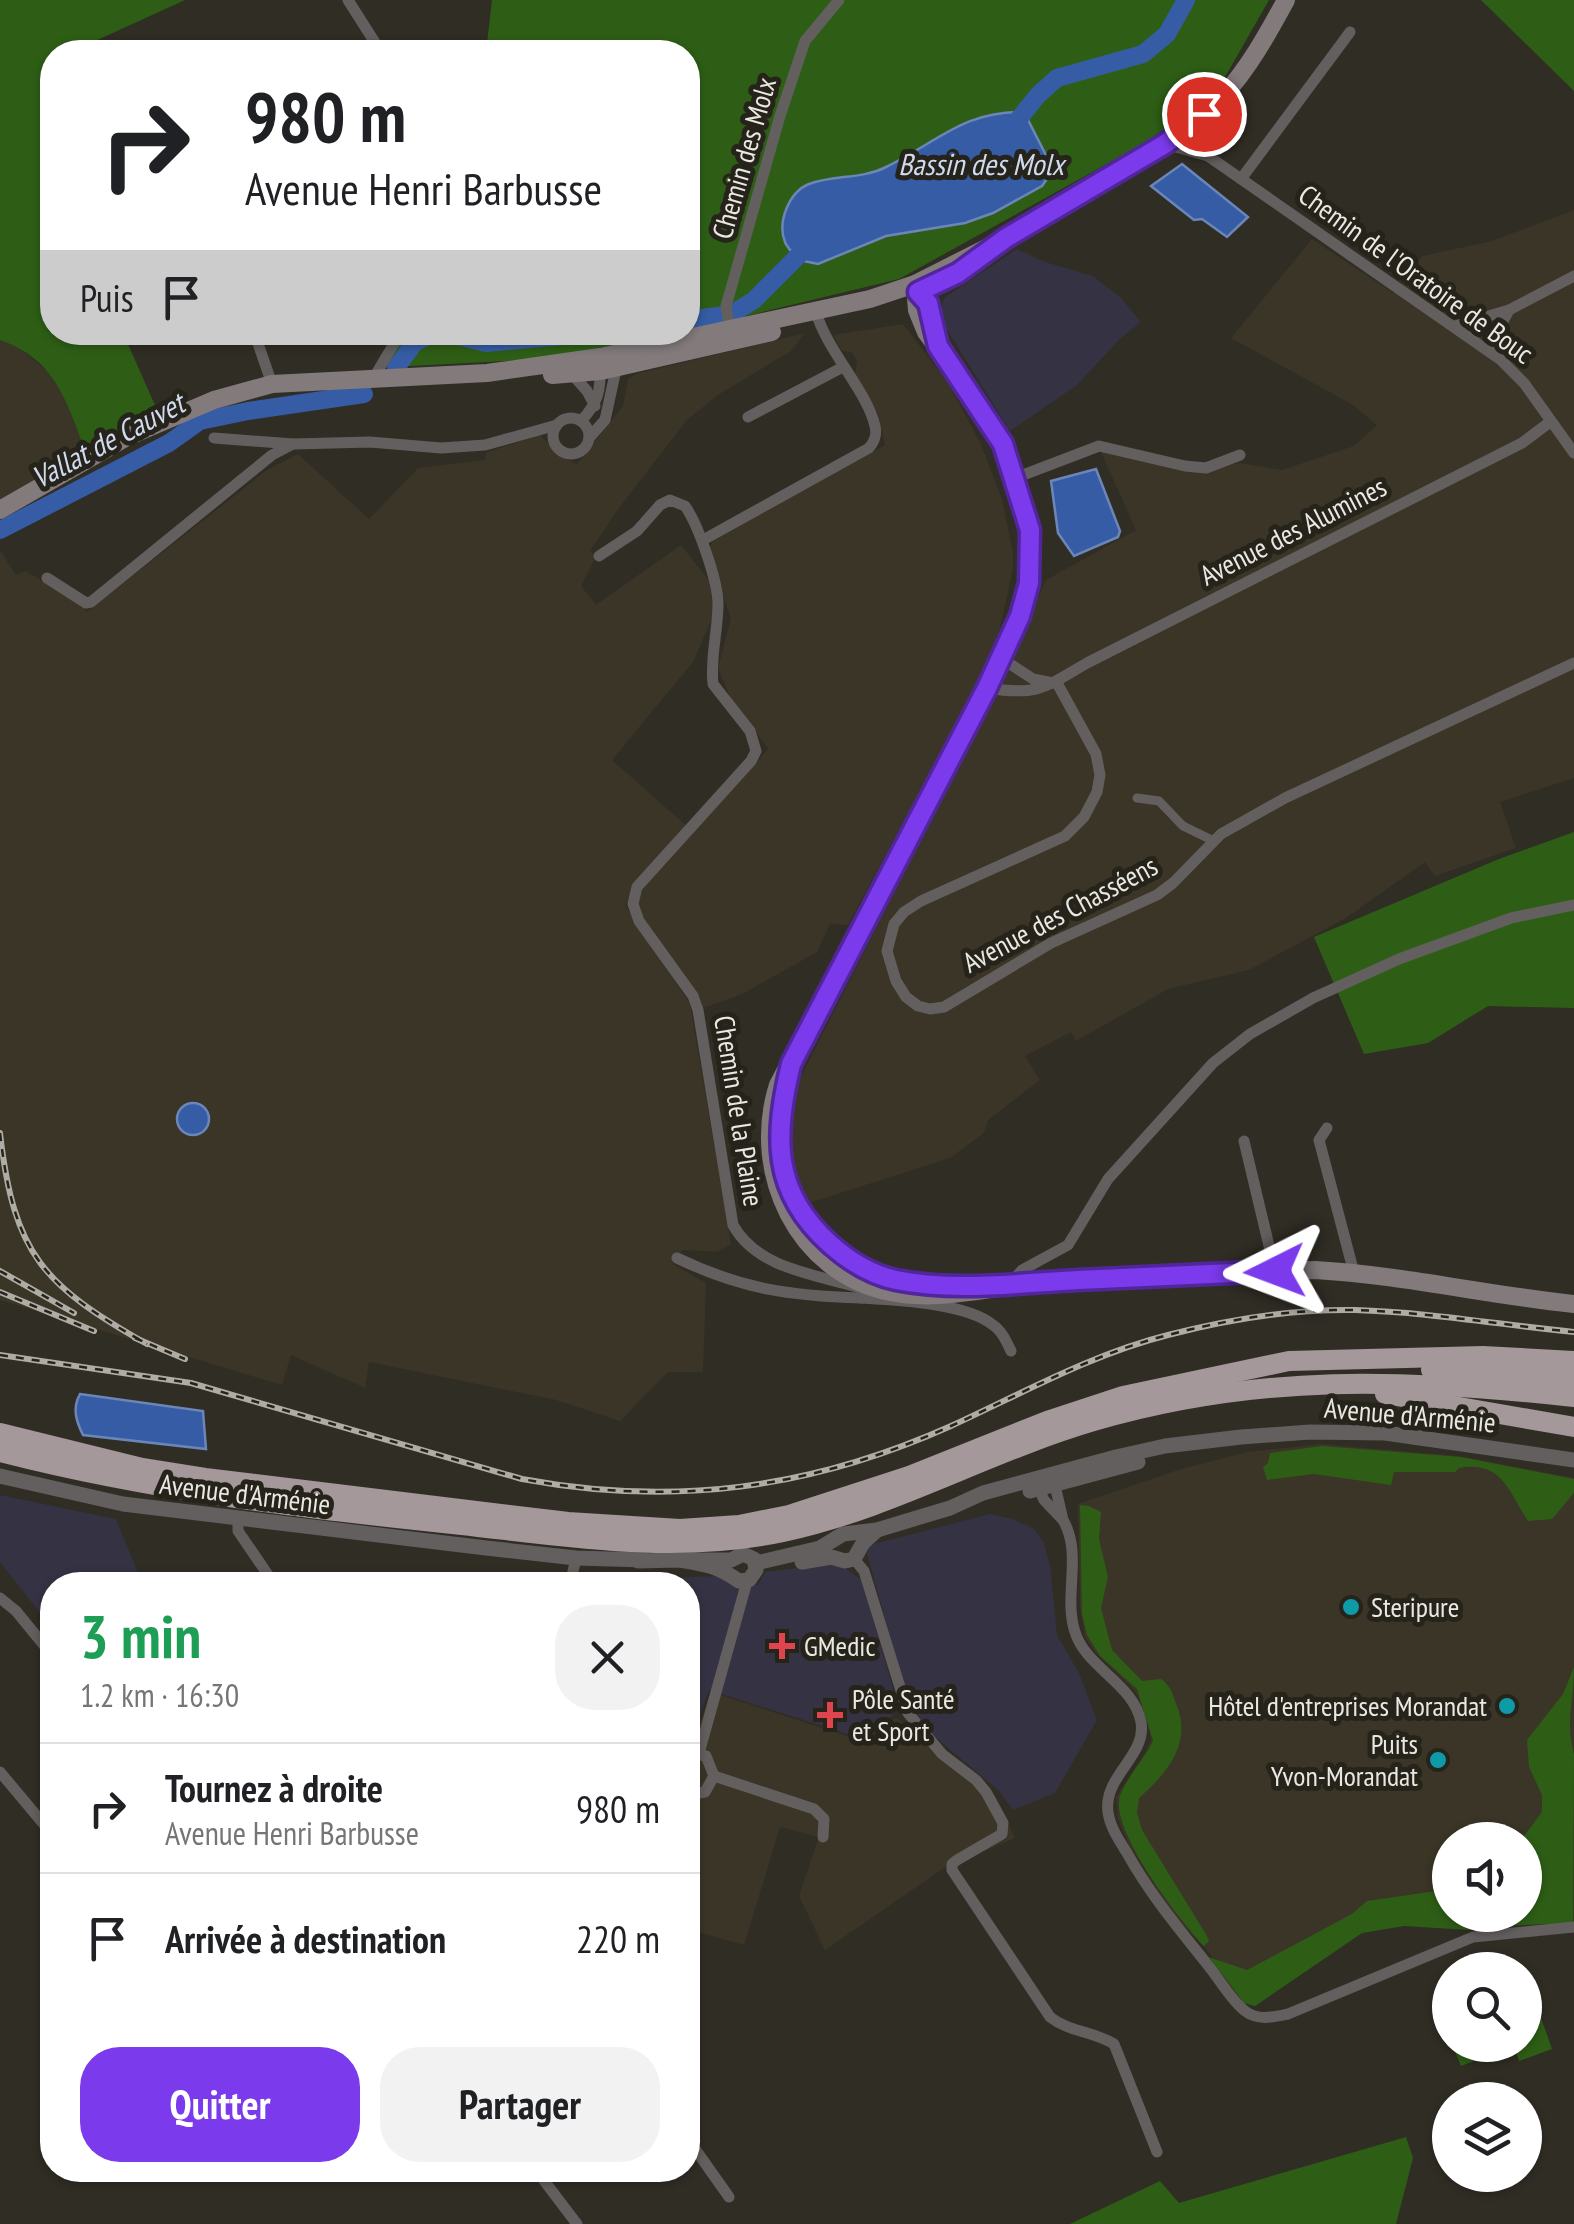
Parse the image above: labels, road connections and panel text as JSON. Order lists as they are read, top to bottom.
{
  "streets": {
    "street": [
      "Chemin des Molx",
      "Chemin de l'Oratoire de Bouc",
      "Avenue des Alumines",
      "Avenue des Chasséens",
      "Chemin de la Plaine",
      "Avenue d'Arménie"
    ]
  },
  "crossings": [
    ["Chemin de l'Oratoire de Bouc", "Avenue des Alumines"],
    ["Avenue des Alumines", "Avenue des Chasséens"]
  ],
  "water": ["Bassin des Molx", "Vallat de Cauvet"],
  "places": {
    "other": ["Steripure", "Hôtel d'entreprises Morandat", "Puits Yvon-Morandat"],
    "health": ["GMedic", "Pôle Santé et Sport"]
  },
  "page": {
    "turn": ["980 m", "Avenue Henri Barbusse"],
    "then": "Puis",
    "heading": ["3 min", "1.2 km · 16:30"],
    "list": [
      {
        "name": "Tournez à droite",
        "note": "Avenue Henri Barbusse",
        "value": "980 m"
      },
      {
        "name": "Arrivée à destination",
        "value": "220 m"
      }
    ],
    "buttons": ["Quitter", "Partager"]
  }
}
